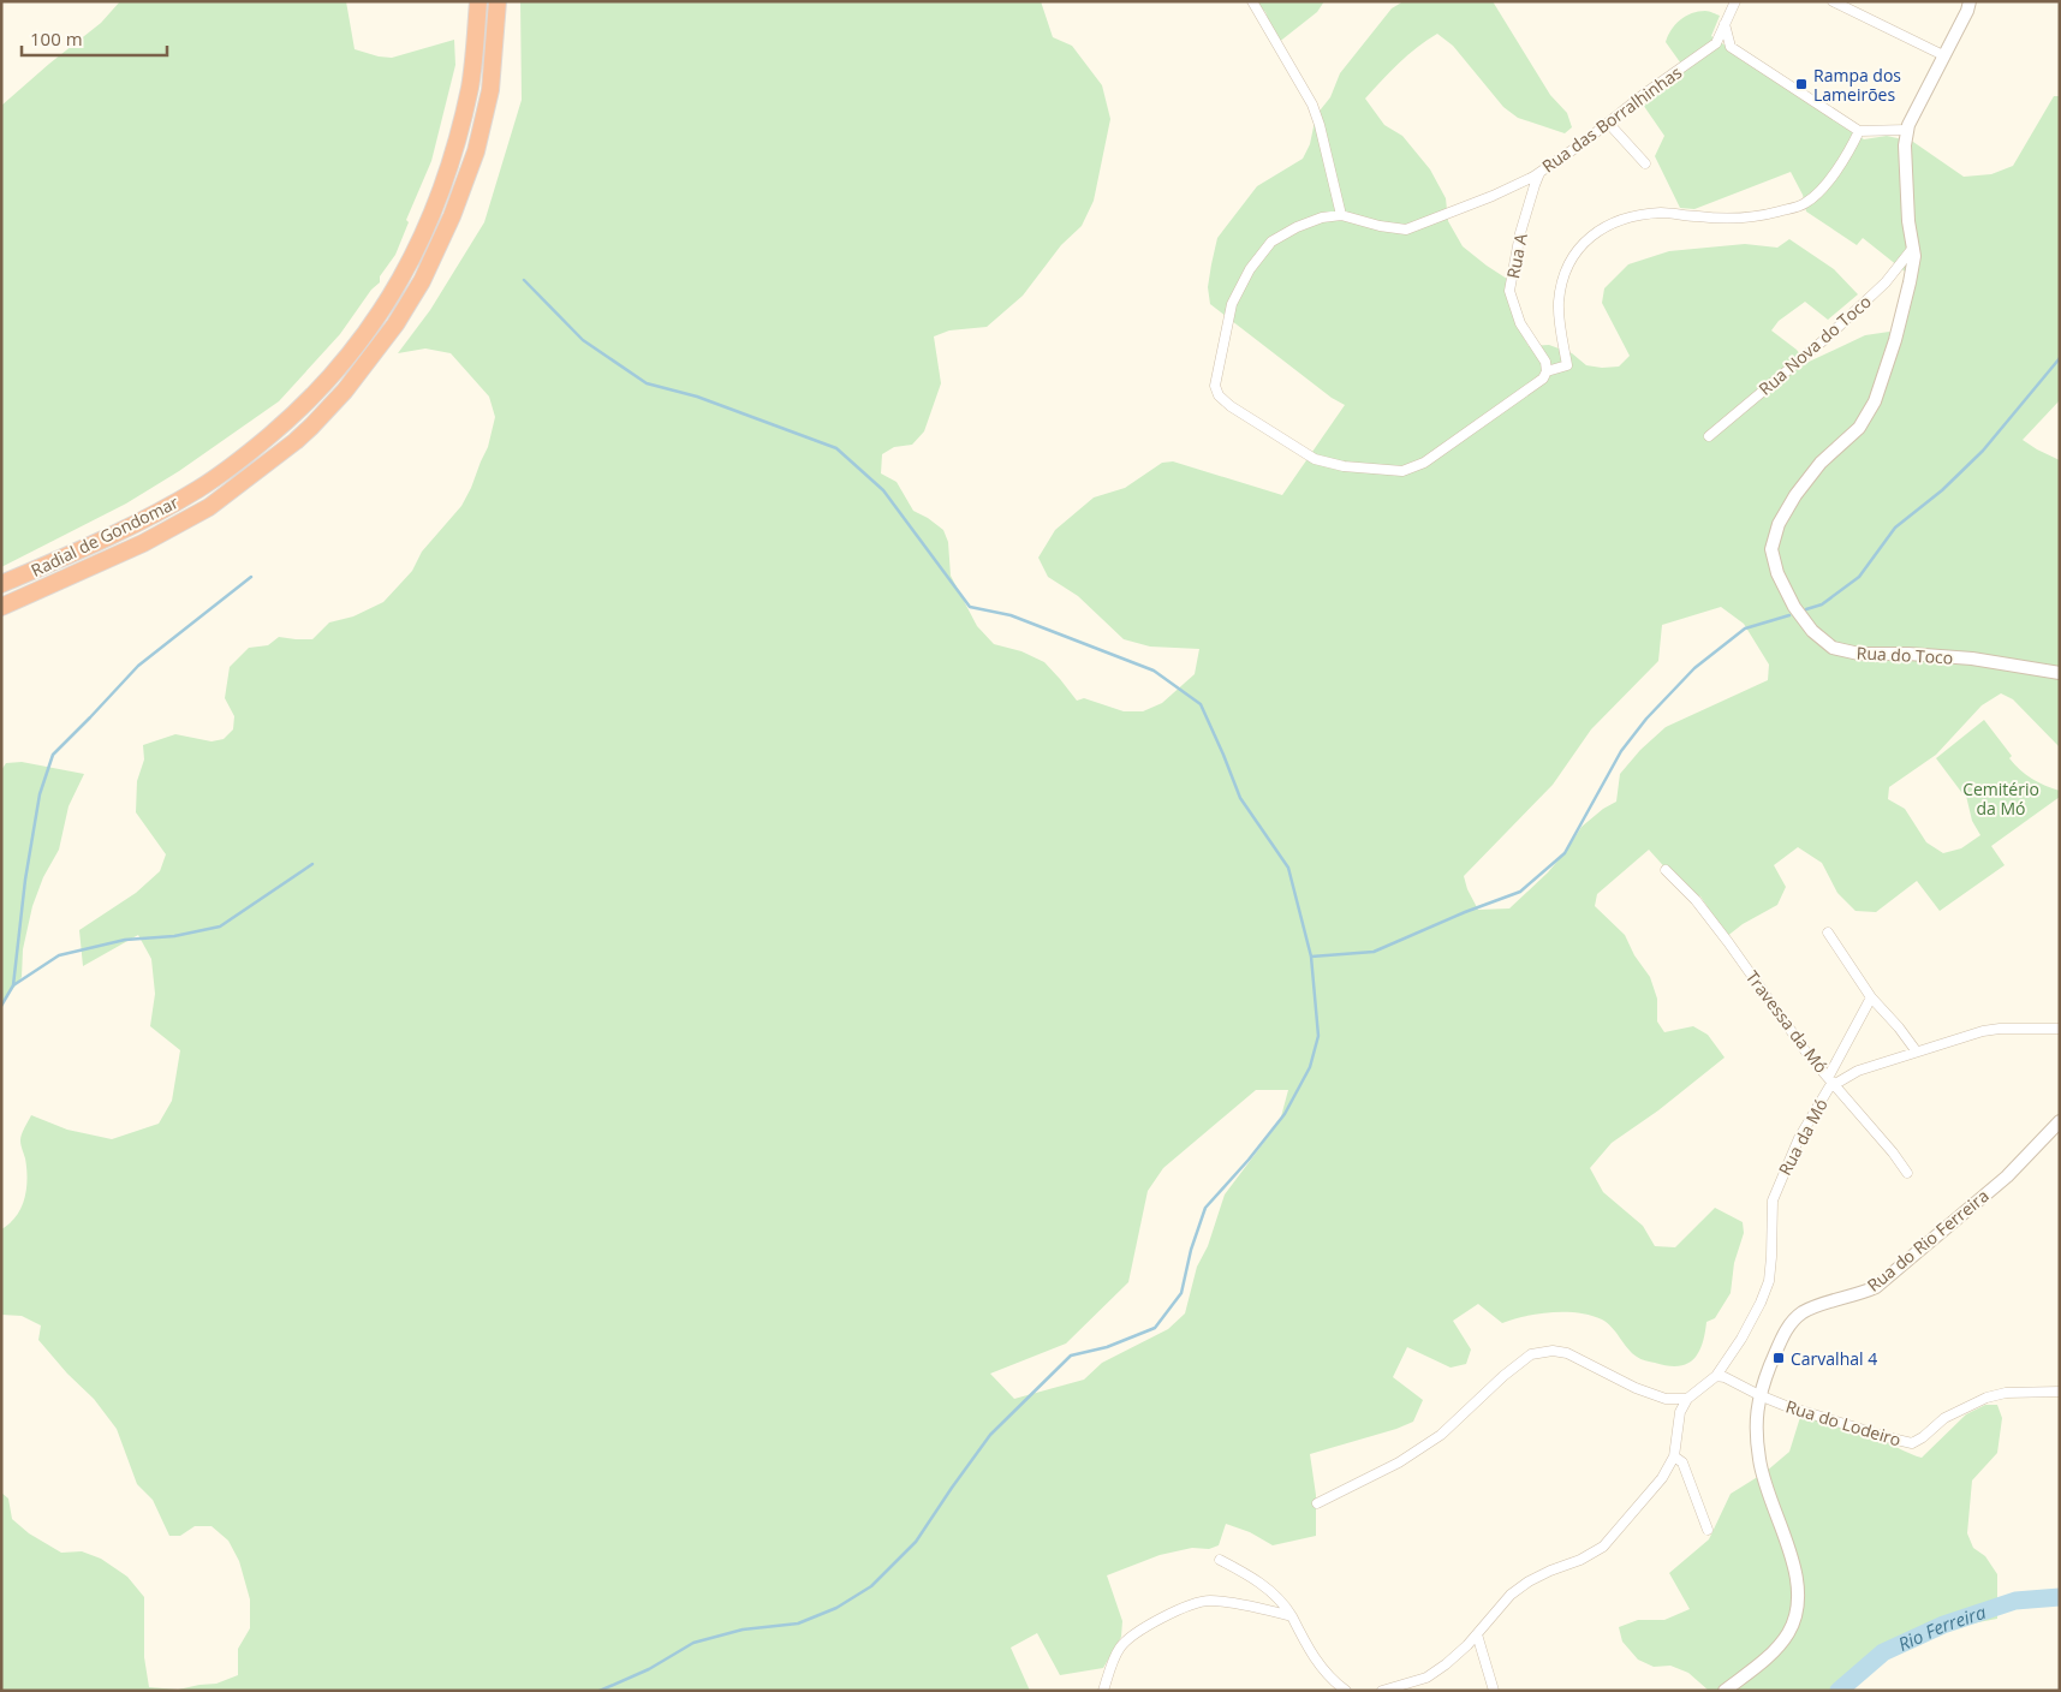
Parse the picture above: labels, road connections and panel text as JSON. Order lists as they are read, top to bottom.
{
  "streets": {
    "highway": ["Radial de Gondomar"],
    "street": [
      "Rua das Borralhinhas",
      "Rua A",
      "Rua Nova do Toco",
      "Rua do Toco",
      "Travessa da Mó",
      "Rua da Mó",
      "Rua do Rio Ferreira",
      "Rua do Lodeiro"
    ]
  },
  "crossings": [
    ["Rua das Borralhinhas", "Rua A"],
    ["Rua Nova do Toco", "Rua do Toco"],
    ["Travessa da Mó", "Rua da Mó"],
    ["Rua do Rio Ferreira", "Rua do Lodeiro"]
  ],
  "water": ["Rio Ferreira"],
  "parks": ["Cemitério da Mó"],
  "places": {
    "transit": ["Rampa dos Lameirões", "Carvalhal 4"]
  },
  "scale_bar": "100 m"
}
